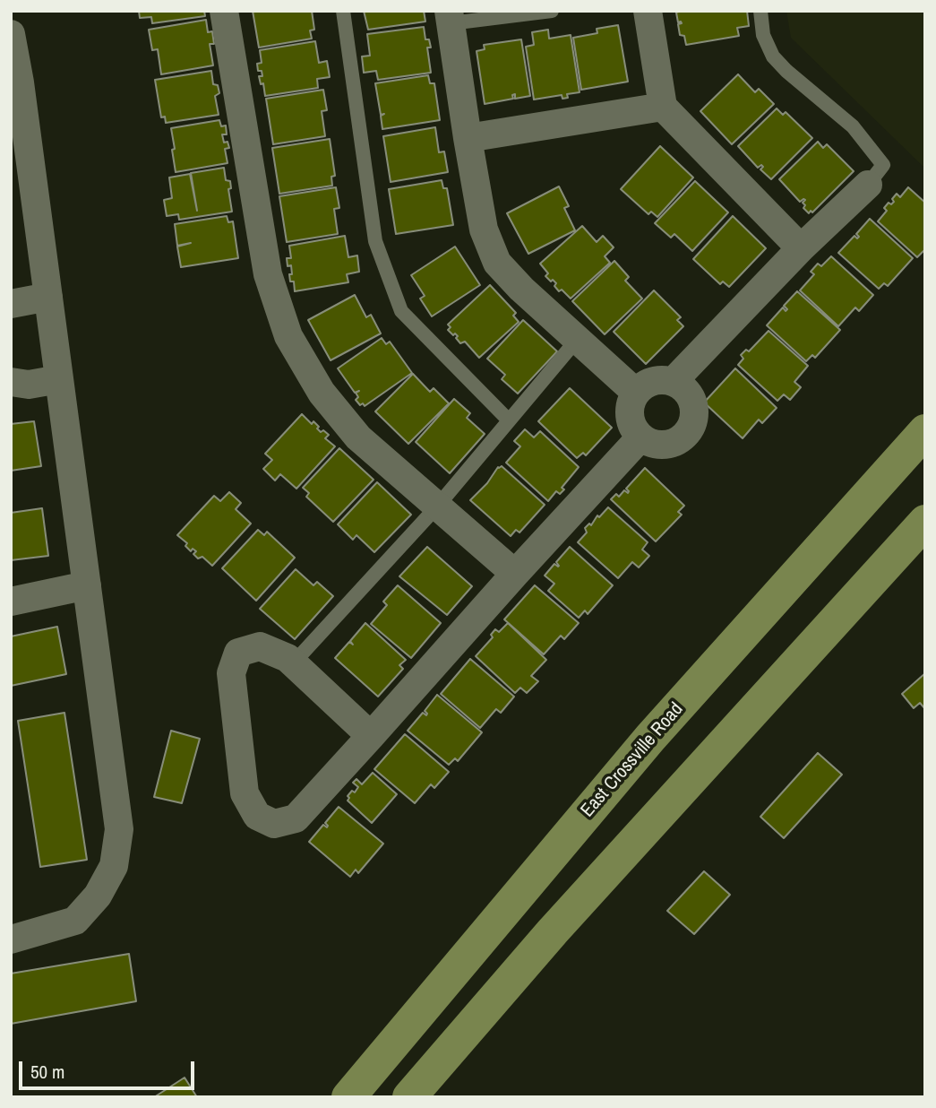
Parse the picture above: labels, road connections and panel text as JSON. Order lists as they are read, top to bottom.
{
  "streets": {
    "main road": ["East Crossville Road"]
  },
  "scale_bar": "50 m"
}
